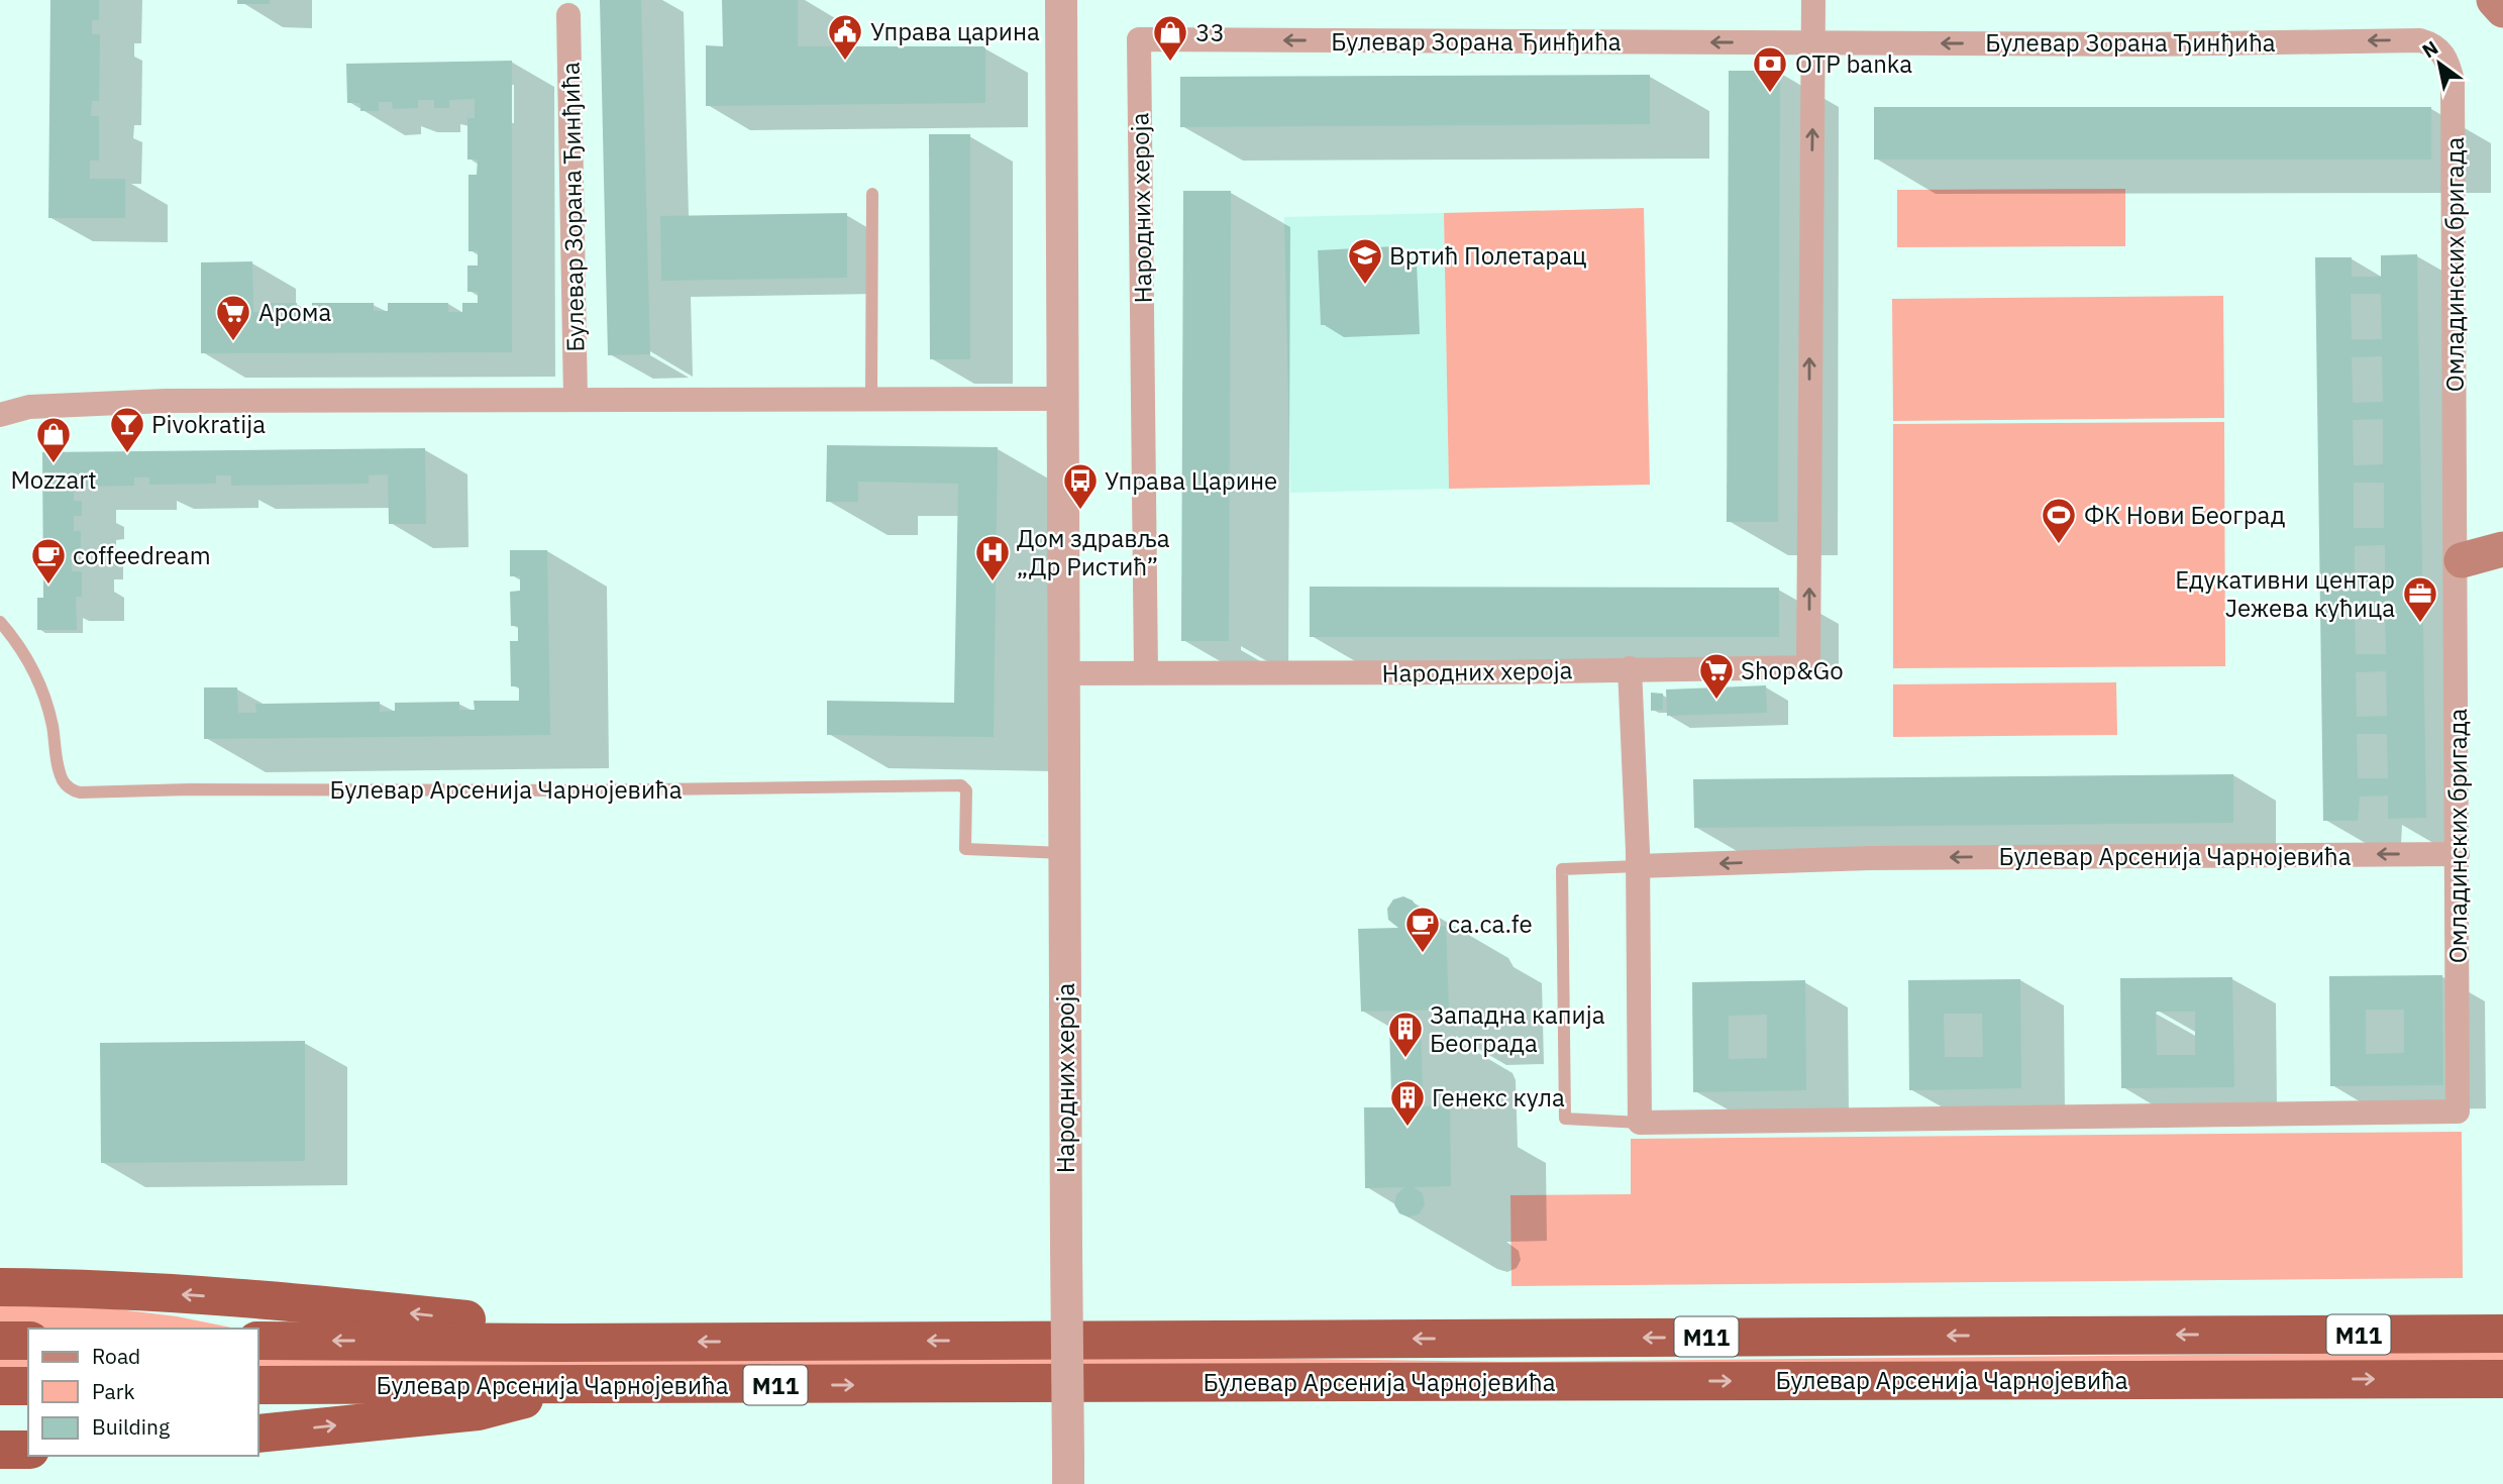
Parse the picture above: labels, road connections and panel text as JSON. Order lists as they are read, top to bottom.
{
  "streets": {
    "highway": ["Булевар Арсенија Чарнојевића", "M11"],
    "street": ["Булевар Зорана Ђинђића", "Народних хероја", "Омладинских бригада"]
  },
  "crossings": [
    ["Булевар Зорана Ђинђића", "Народних хероја"],
    ["Булевар Зорана Ђинђића", "Омладинских бригада"],
    ["Народних хероја", "Булевар Арсенија Чарнојевића"],
    ["Омладинских бригада", "Булевар Арсенија Чарнојевића"]
  ],
  "one_way": ["Булевар Зорана Ђинђића"],
  "places": {
    "public building": ["Управа царина"],
    "shop": ["33", "Mozzart"],
    "bank": ["OTP banka"],
    "school or university": ["Вртић Полетарац"],
    "supermarket": ["Арома", "Shop&Go"],
    "bar": ["Pivokratija"],
    "bus stop": ["Управа Царине"],
    "sports": ["ФК Нови Београд"],
    "hospital": ["Дом здравља „Др Ристић”"],
    "cafe": ["coffeedream", "ca.ca.fe"],
    "office": ["Едукативни центар Јежева кућица"],
    "building": ["Западна капија Београда", "Генекс кула"]
  },
  "legend": ["Road", "Park", "Building"],
  "north": "top left"
}
